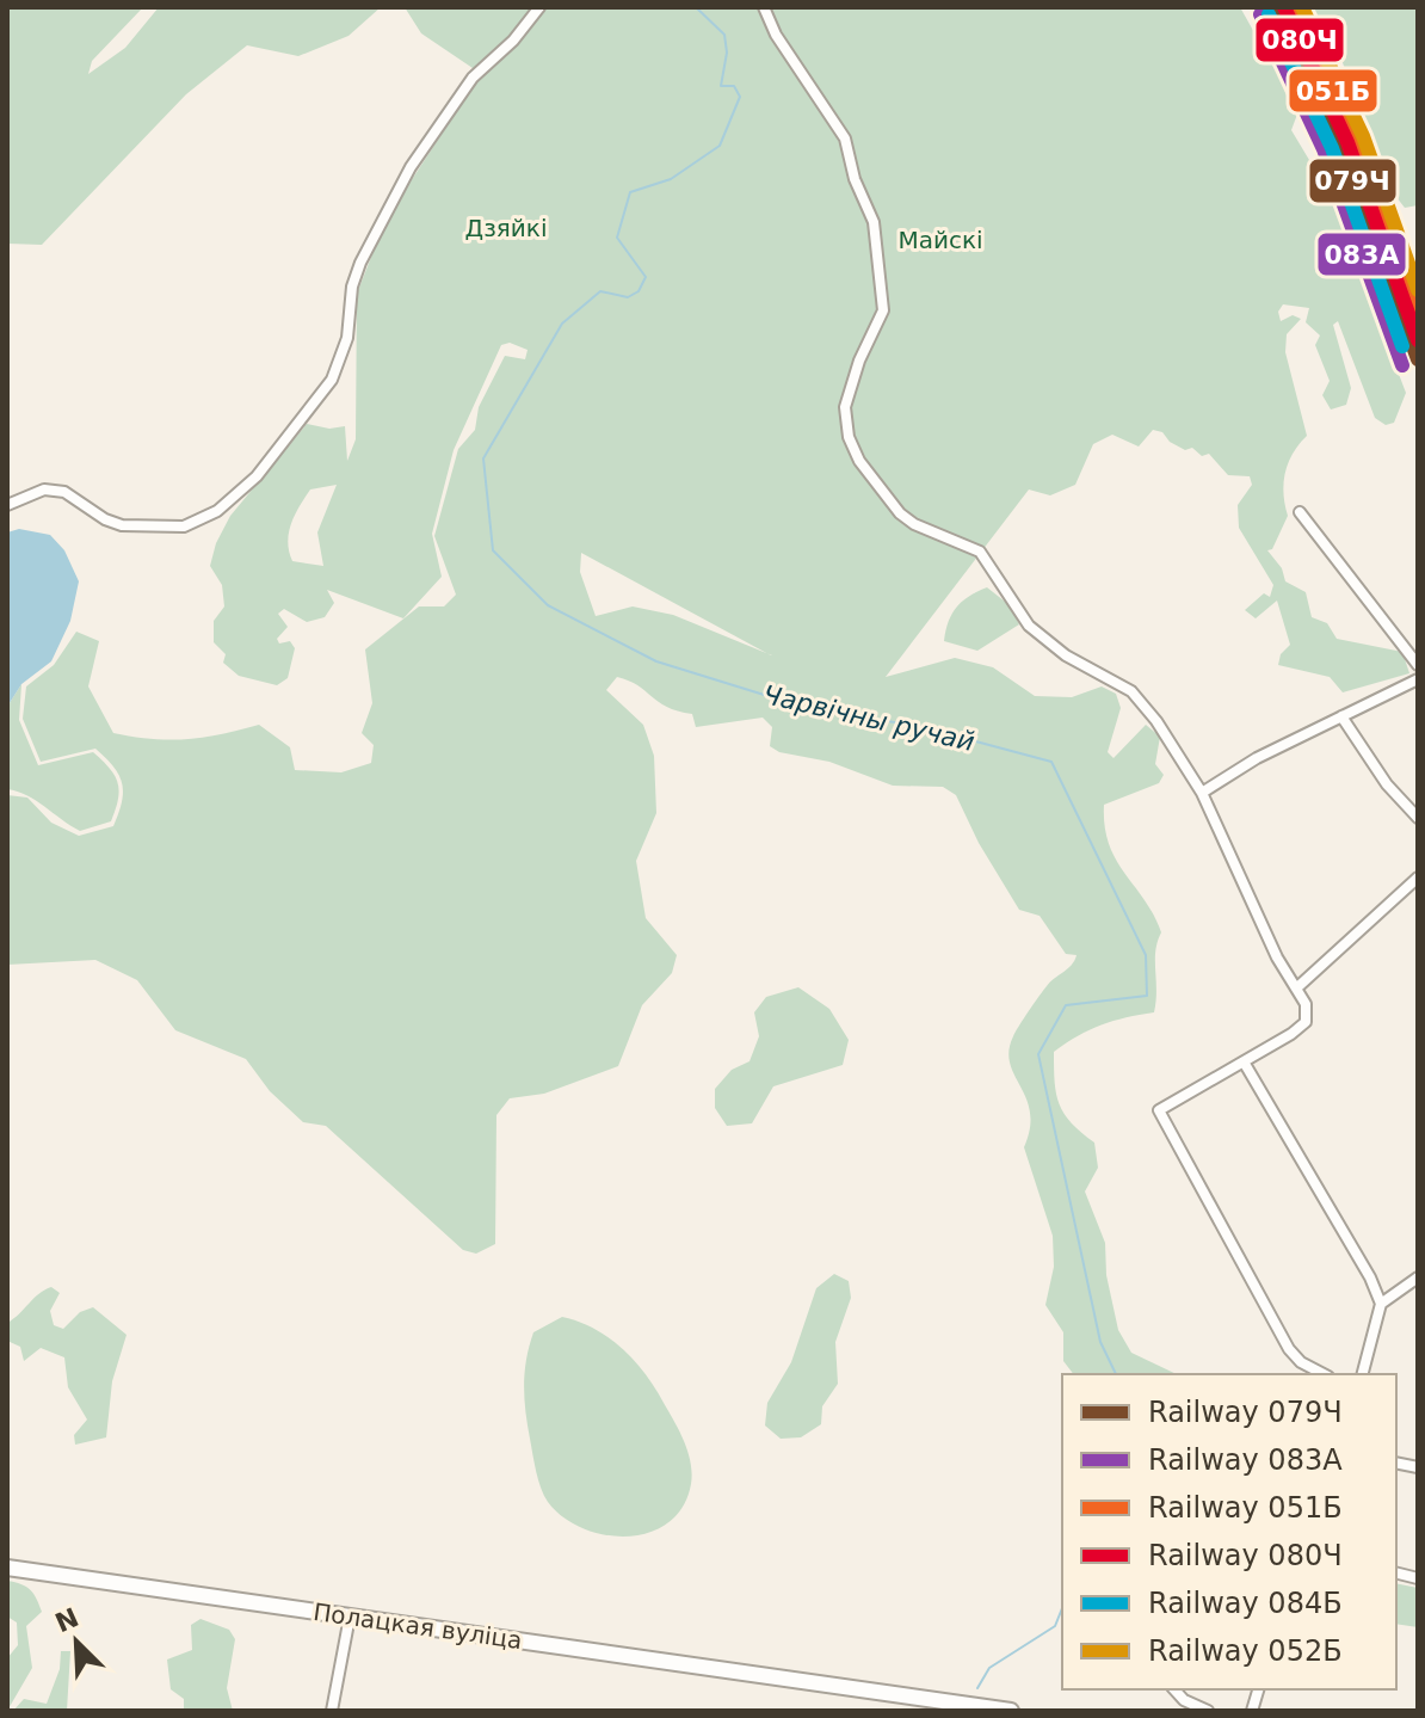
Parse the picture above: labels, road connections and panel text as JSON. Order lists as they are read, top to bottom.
{
  "streets": {
    "main road": ["Полацкая вуліца"]
  },
  "water": ["Чарвічны ручай"],
  "parks": ["Дзяйкі", "Майскі"],
  "lines": [
    "rail line 079Ч",
    "rail line 051Б",
    "rail line 080Ч",
    "rail line 052Б",
    "rail line 083А",
    "rail line 084Б"
  ],
  "legend": [
    "Railway 079Ч",
    "Railway 083А",
    "Railway 051Б",
    "Railway 080Ч",
    "Railway 084Б",
    "Railway 052Б"
  ],
  "north": "top left"
}
